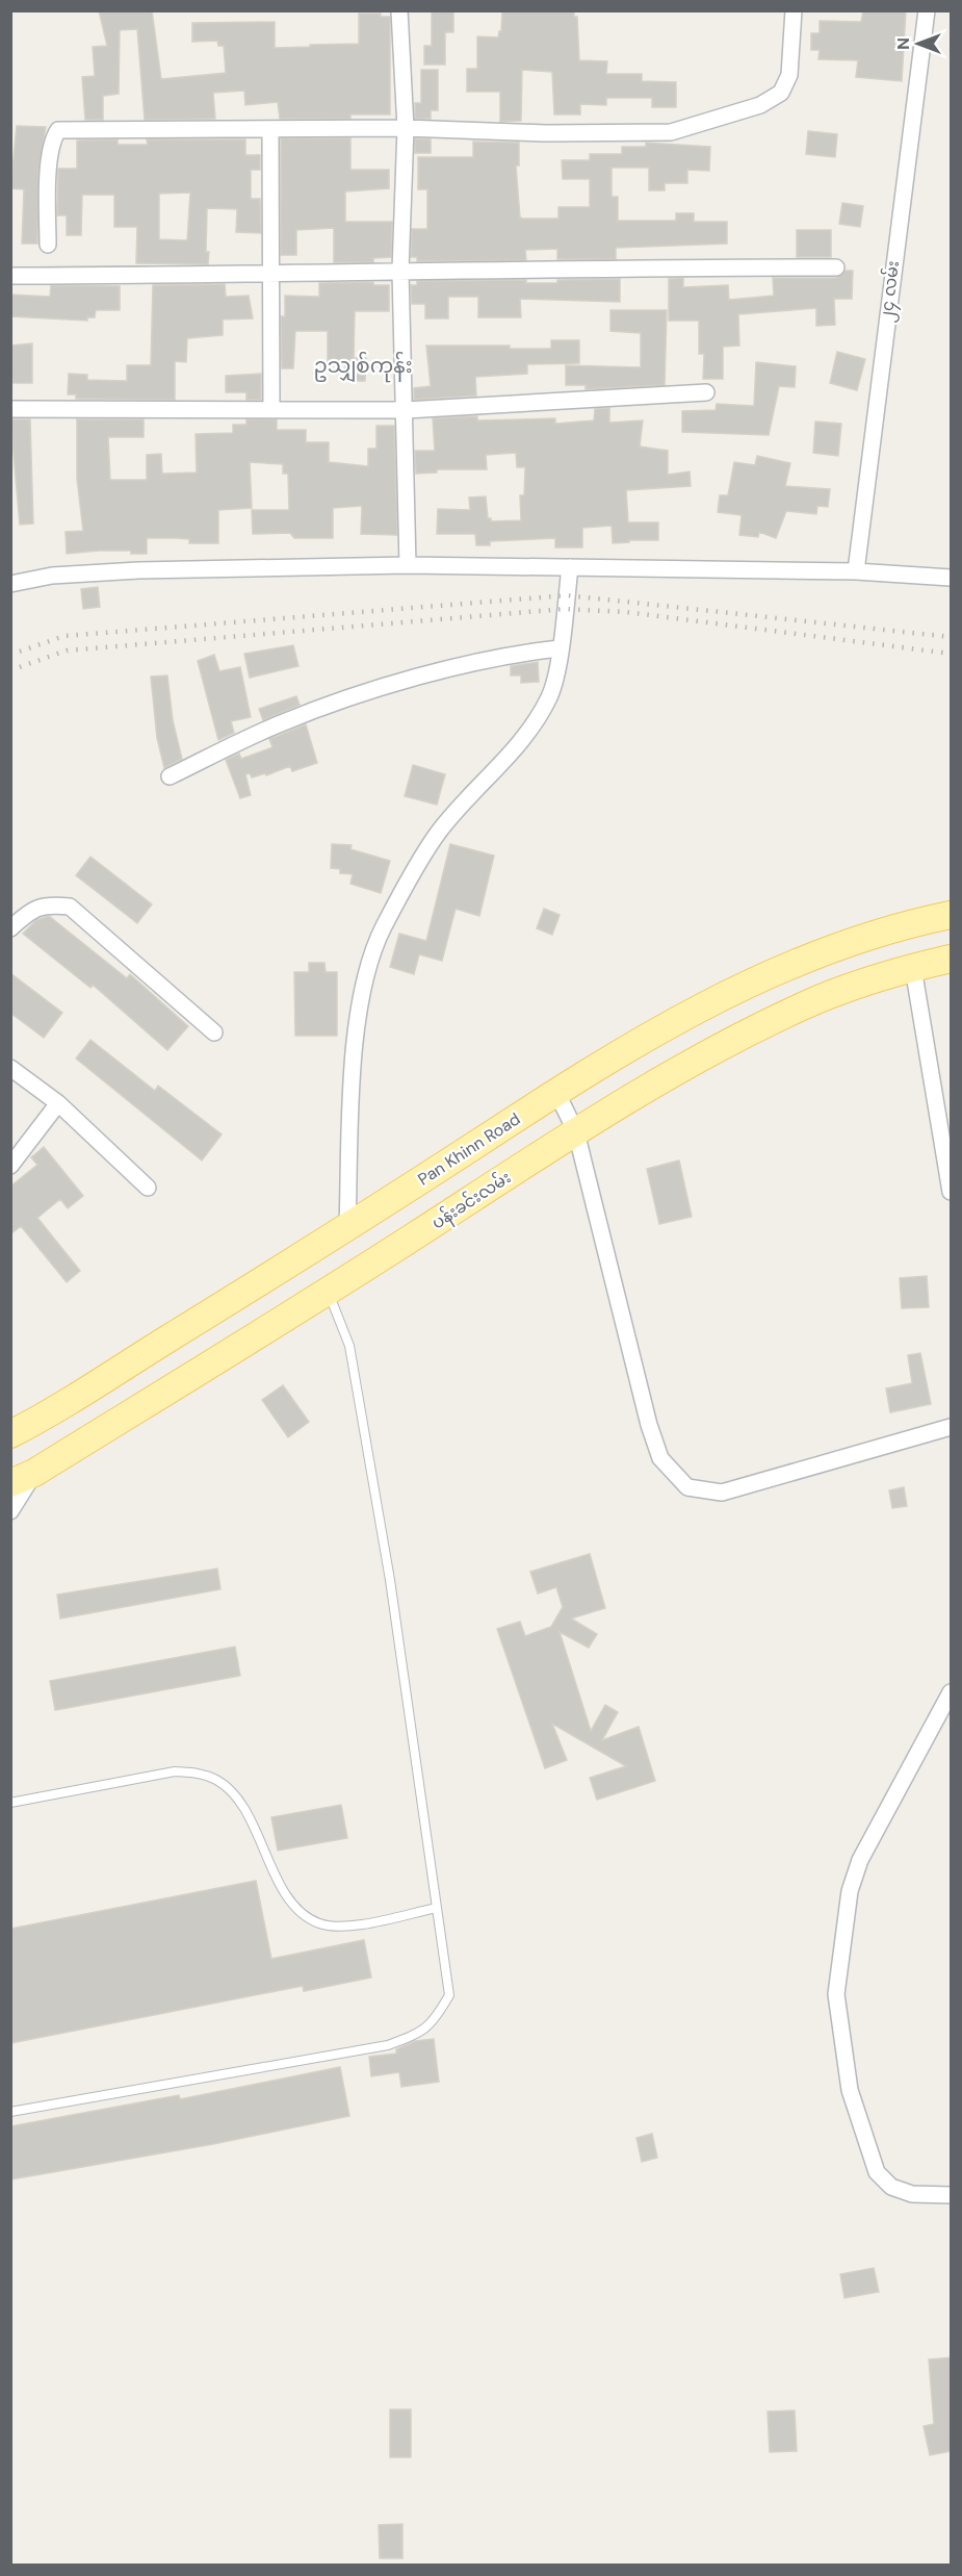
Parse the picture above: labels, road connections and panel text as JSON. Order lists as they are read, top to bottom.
{
  "streets": {
    "main road": ["Pan Khinn Road", "ပန်းခင်းလမ်း"],
    "street": ["၂၄ လမ်း"]
  },
  "districts": ["ဥသျှစ်ကုန်း"],
  "north": "left"
}
